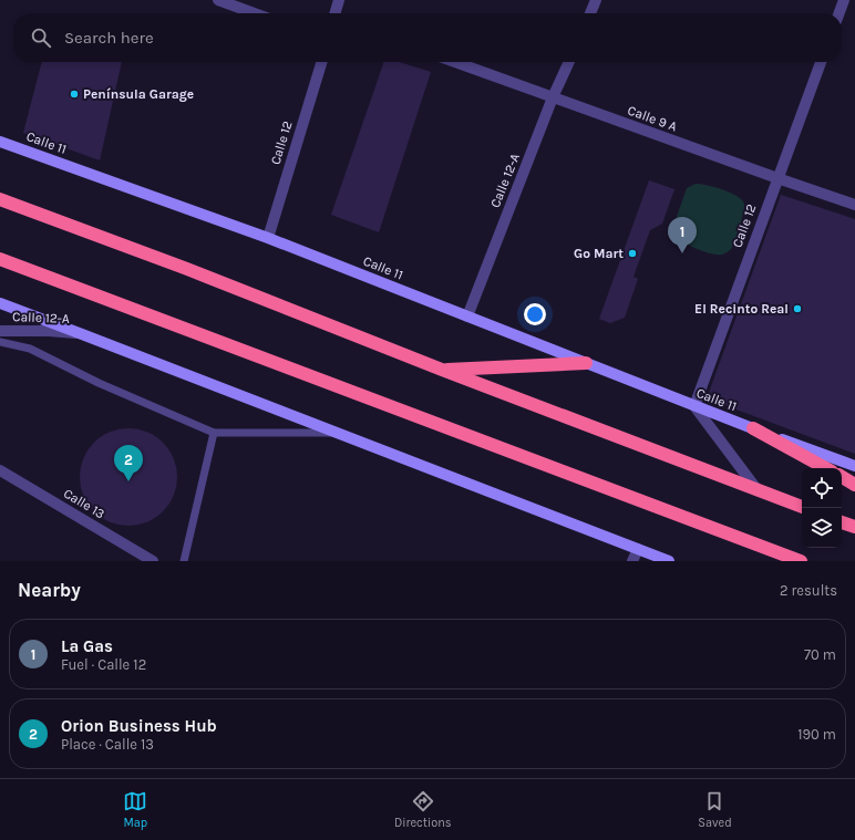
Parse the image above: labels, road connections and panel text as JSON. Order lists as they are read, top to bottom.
{
  "streets": {
    "main road": ["Calle 11"],
    "street": [
      "Calle 9 A",
      "Calle 12",
      "Calle 12-A",
      "Calle 13"
    ]
  },
  "crossings": [
    ["Calle 9 A", "Calle 12"],
    ["Calle 9 A", "Calle 12-A"],
    ["Calle 11", "Calle 12"],
    ["Calle 11", "Calle 12-A"]
  ],
  "places": ["Península Garage", "Go Mart", "El Recinto Real"],
  "page": {
    "search": "Search here",
    "pins": ["1", "2"],
    "heading": ["Nearby", "2 results"],
    "list": [
      {
        "mark": "1",
        "name": "La Gas",
        "note": "Fuel · Calle 12",
        "value": "70 m"
      },
      {
        "mark": "2",
        "name": "Orion Business Hub",
        "note": "Place · Calle 13",
        "value": "190 m"
      }
    ],
    "nav": ["Map", "Directions", "Saved"]
  }
}
